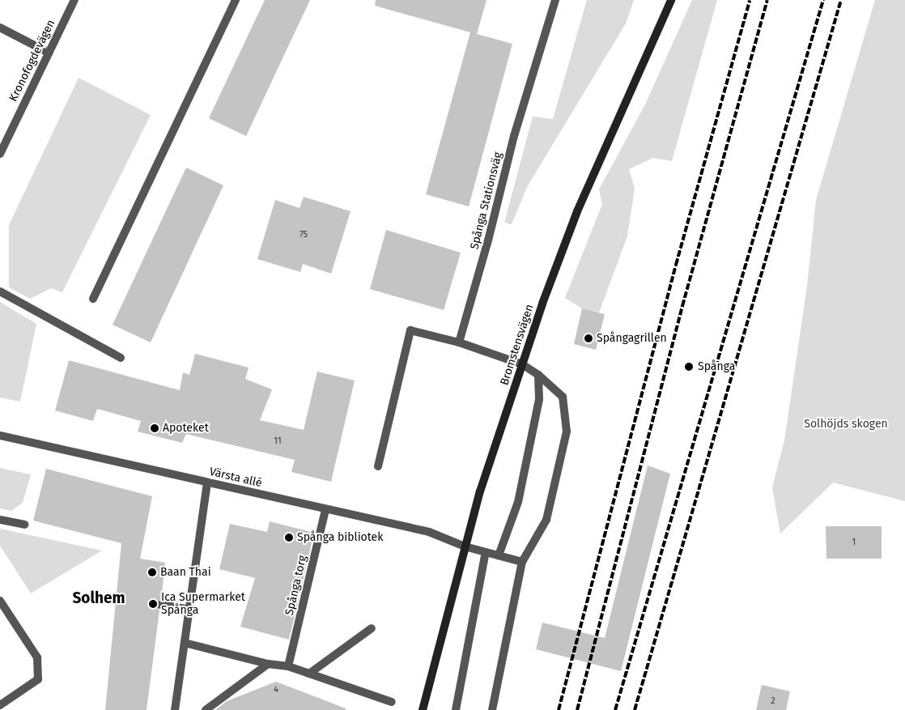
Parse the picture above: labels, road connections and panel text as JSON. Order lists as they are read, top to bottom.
{
  "streets": {
    "street": [
      "Kronofogdevägen",
      "Spånga Stationsväg",
      "Bromstensvägen",
      "Värsta allé",
      "Spånga torg"
    ]
  },
  "crossings": [
    ["Bromstensvägen", "Värsta allé"],
    ["Värsta allé", "Spånga torg"]
  ],
  "districts": ["Solhem"],
  "parks": ["Solhöjds skogen"],
  "places": [
    "Spångagrillen",
    "Spånga",
    "Apoteket",
    "Spånga bibliotek",
    "Baan Thai",
    "Ica Supermarket Spånga"
  ],
  "house_numbers": [
    "75",
    "11",
    "1",
    "4",
    "2"
  ]
}
